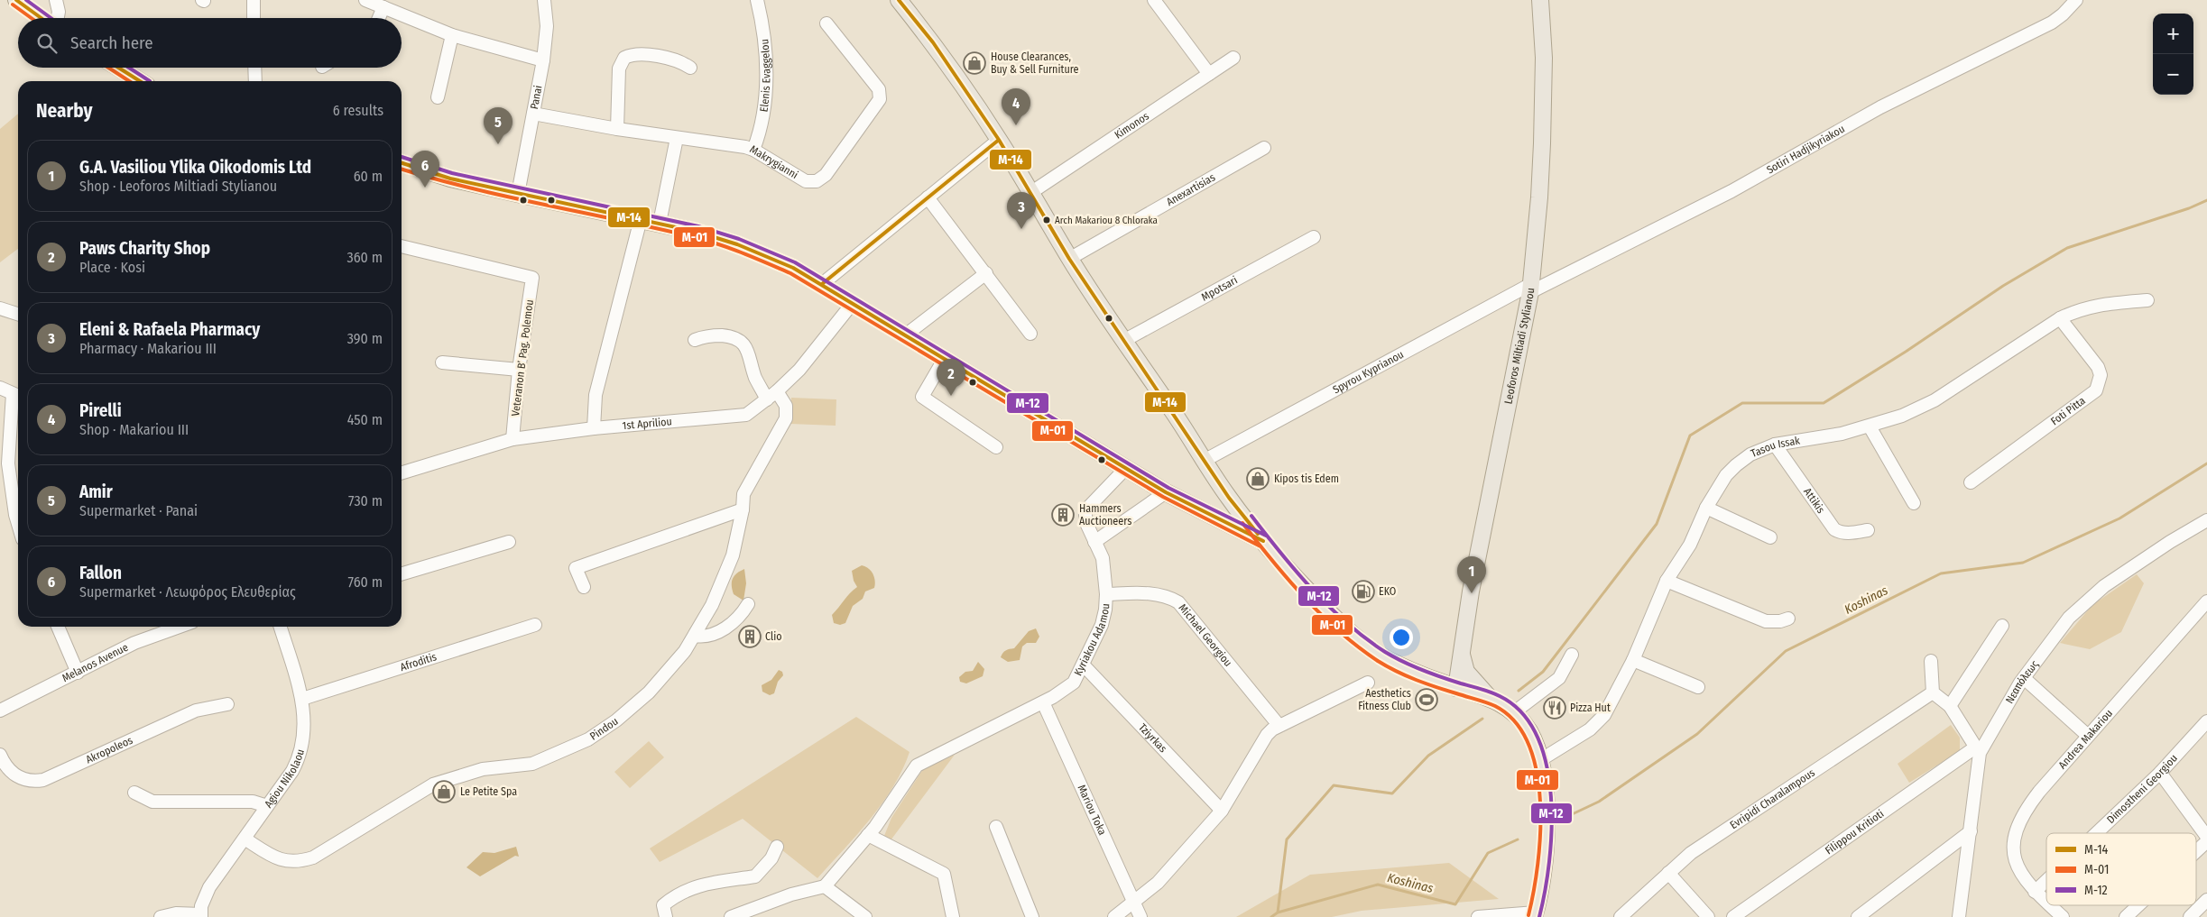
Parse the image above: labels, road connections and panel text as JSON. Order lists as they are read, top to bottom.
{
  "streets": {
    "main road": ["Leoforos Miltiadi Stylianou"],
    "street": [
      "Elenis Evaggelou",
      "Panai",
      "Kimonos",
      "Sotiri Hadjikyriakou",
      "Makrygianni",
      "Anexartisias",
      "Mpotsari",
      "Veteranon B’ Pag. Polemou",
      "Spyrou Kyprianou",
      "Foti Pitta",
      "1st Apriliou",
      "Tasou Issak",
      "Attikis",
      "Michael Georgiou",
      "Kyriakou Adamou",
      "Afroditis",
      "Melanos Avenue",
      "Νεαπόλεως",
      "Pindou",
      "Tziyrkas",
      "Andrea Makariou",
      "Akropoleos",
      "Agiou Nikolaou",
      "Dimostheni Georgiou",
      "Evripidi Charalampous",
      "Mariou Toka",
      "Filippou Kritioti"
    ]
  },
  "crossings": [
    ["Elenis Evaggelou", "Makrygianni"],
    ["Panai", "Makrygianni"],
    ["Sotiri Hadjikyriakou", "Leoforos Miltiadi Stylianou"],
    ["Sotiri Hadjikyriakou", "Spyrou Kyprianou"],
    ["Leoforos Miltiadi Stylianou", "Spyrou Kyprianou"],
    ["Veteranon B’ Pag. Polemou", "1st Apriliou"],
    ["Foti Pitta", "Tasou Issak"],
    ["1st Apriliou", "Pindou"],
    ["Tasou Issak", "Attikis"],
    ["Michael Georgiou", "Kyriakou Adamou"],
    ["Kyriakou Adamou", "Tziyrkas"],
    ["Kyriakou Adamou", "Mariou Toka"],
    ["Afroditis", "Agiou Nikolaou"],
    ["Νεαπόλεως", "Filippou Kritioti"],
    ["Pindou", "Agiou Nikolaou"],
    ["Andrea Makariou", "Dimostheni Georgiou"]
  ],
  "water": ["Koshinas"],
  "places": {
    "shop": ["House Clearances, Buy & Sell Furniture", "Kipos tis Edem", "Le Petite Spa"],
    "other": ["Arch Makariou 8 Chloraka"],
    "building": ["Hammers Auctioneers", "Clio"],
    "fuel station": ["EKO"],
    "sports": ["Aesthetics Fitness Club"],
    "restaurant": ["Pizza Hut"]
  },
  "lines": ["transit line M-14", "transit line M-12", "transit line M-01"],
  "legend": ["M-14", "M-01", "M-12"],
  "page": {
    "map_buttons": ["+", "−"],
    "search": "Search here",
    "heading": ["Nearby", "6 results"],
    "pins": [
      "4",
      "5",
      "6",
      "3",
      "2",
      "1"
    ],
    "list": [
      {
        "mark": "1",
        "name": "G.A. Vasiliou Ylika Oikodomis Ltd",
        "note": "Shop · Leoforos Miltiadi Stylianou",
        "value": "60 m"
      },
      {
        "mark": "2",
        "name": "Paws Charity Shop",
        "note": "Place · Kosi",
        "value": "360 m"
      },
      {
        "mark": "3",
        "name": "Eleni & Rafaela Pharmacy",
        "note": "Pharmacy · Makariou III",
        "value": "390 m"
      },
      {
        "mark": "4",
        "name": "Pirelli",
        "note": "Shop · Makariou III",
        "value": "450 m"
      },
      {
        "mark": "5",
        "name": "Amir",
        "note": "Supermarket · Panai",
        "value": "730 m"
      },
      {
        "mark": "6",
        "name": "Fallon",
        "note": "Supermarket · Λεωφόρος Ελευθερίας",
        "value": "760 m"
      }
    ]
  }
}
